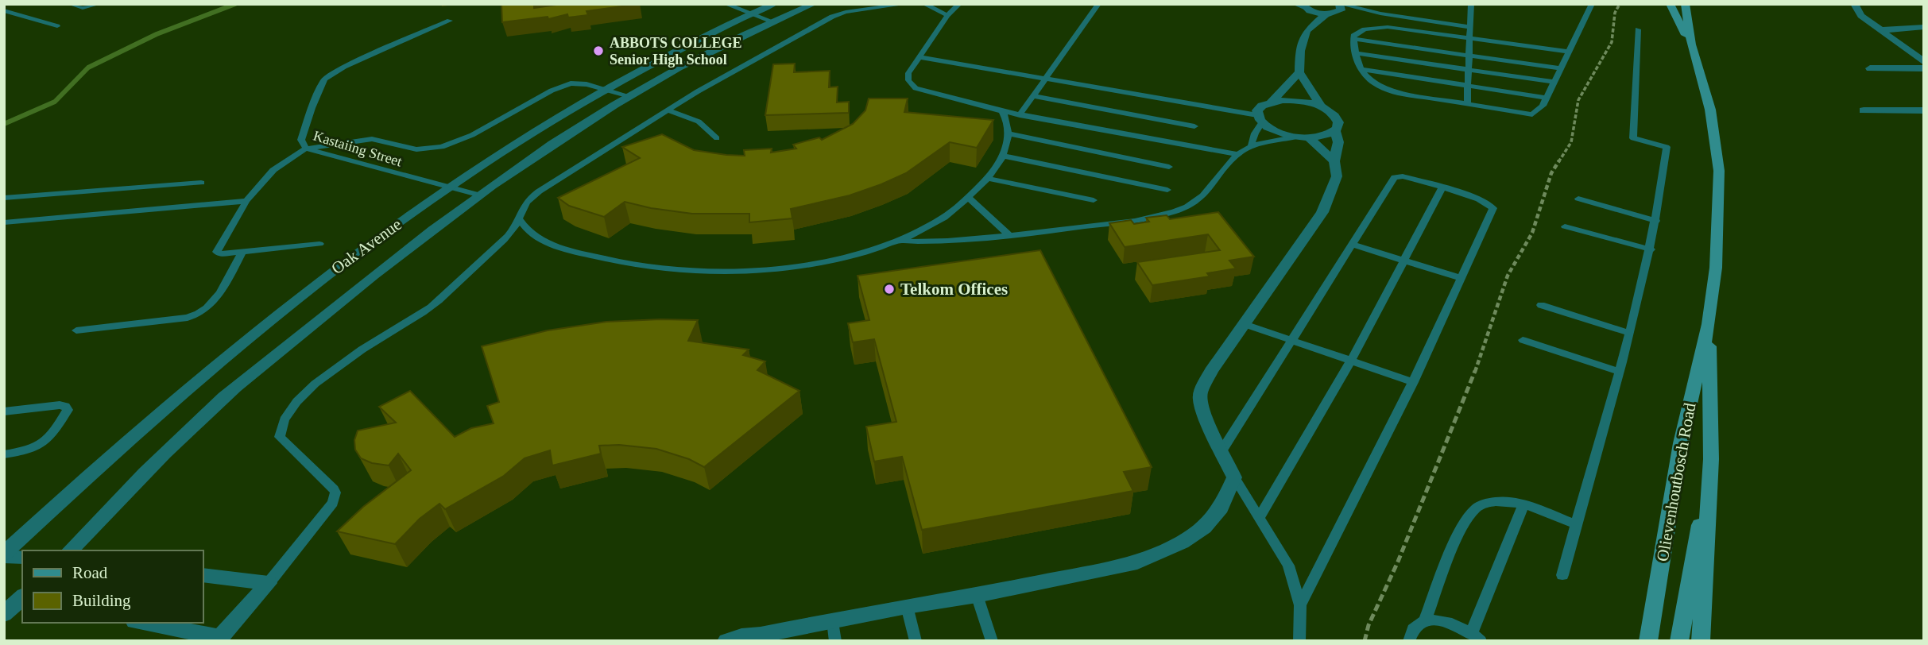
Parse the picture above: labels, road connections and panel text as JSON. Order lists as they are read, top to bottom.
{
  "streets": {
    "main road": ["Olievenhoutbosch Road"],
    "street": ["Oak Avenue"],
    "lane": ["Kastaiing Street"]
  },
  "crossings": [
    ["Kastaiing Street", "Oak Avenue"]
  ],
  "places": ["ABBOTS COLLEGE Senior High School", "Telkom Offices"],
  "legend": ["Road", "Building"]
}
